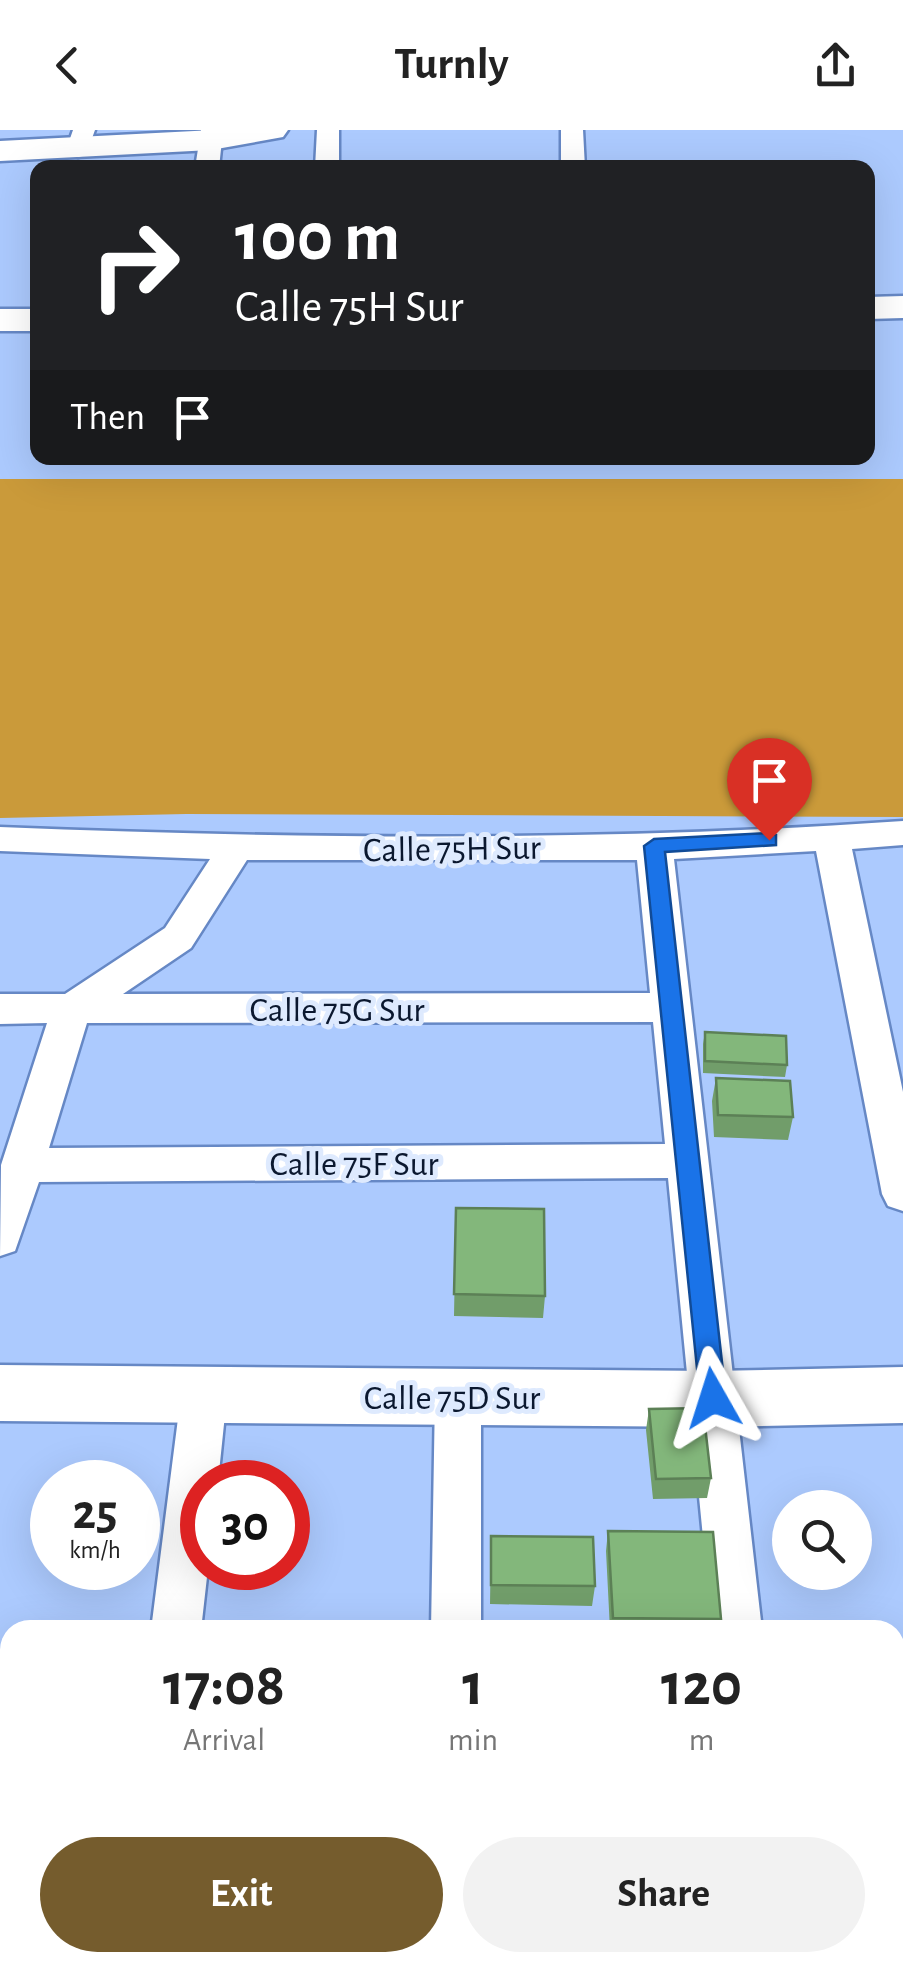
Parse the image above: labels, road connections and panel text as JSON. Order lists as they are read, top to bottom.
{
  "streets": {
    "street": [
      "Calle 75H Sur",
      "Calle 75G Sur",
      "Calle 75F Sur",
      "Calle 75D Sur"
    ]
  },
  "page": {
    "header": "Turnly",
    "turn": ["100 m", "Calle 75H Sur"],
    "then": "Then",
    "speed": "25 km/h",
    "limit": "30",
    "eta": [
      "17:08",
      "Arrival",
      "1",
      "min",
      "120",
      "m"
    ],
    "buttons": ["Exit", "Share"]
  }
}
